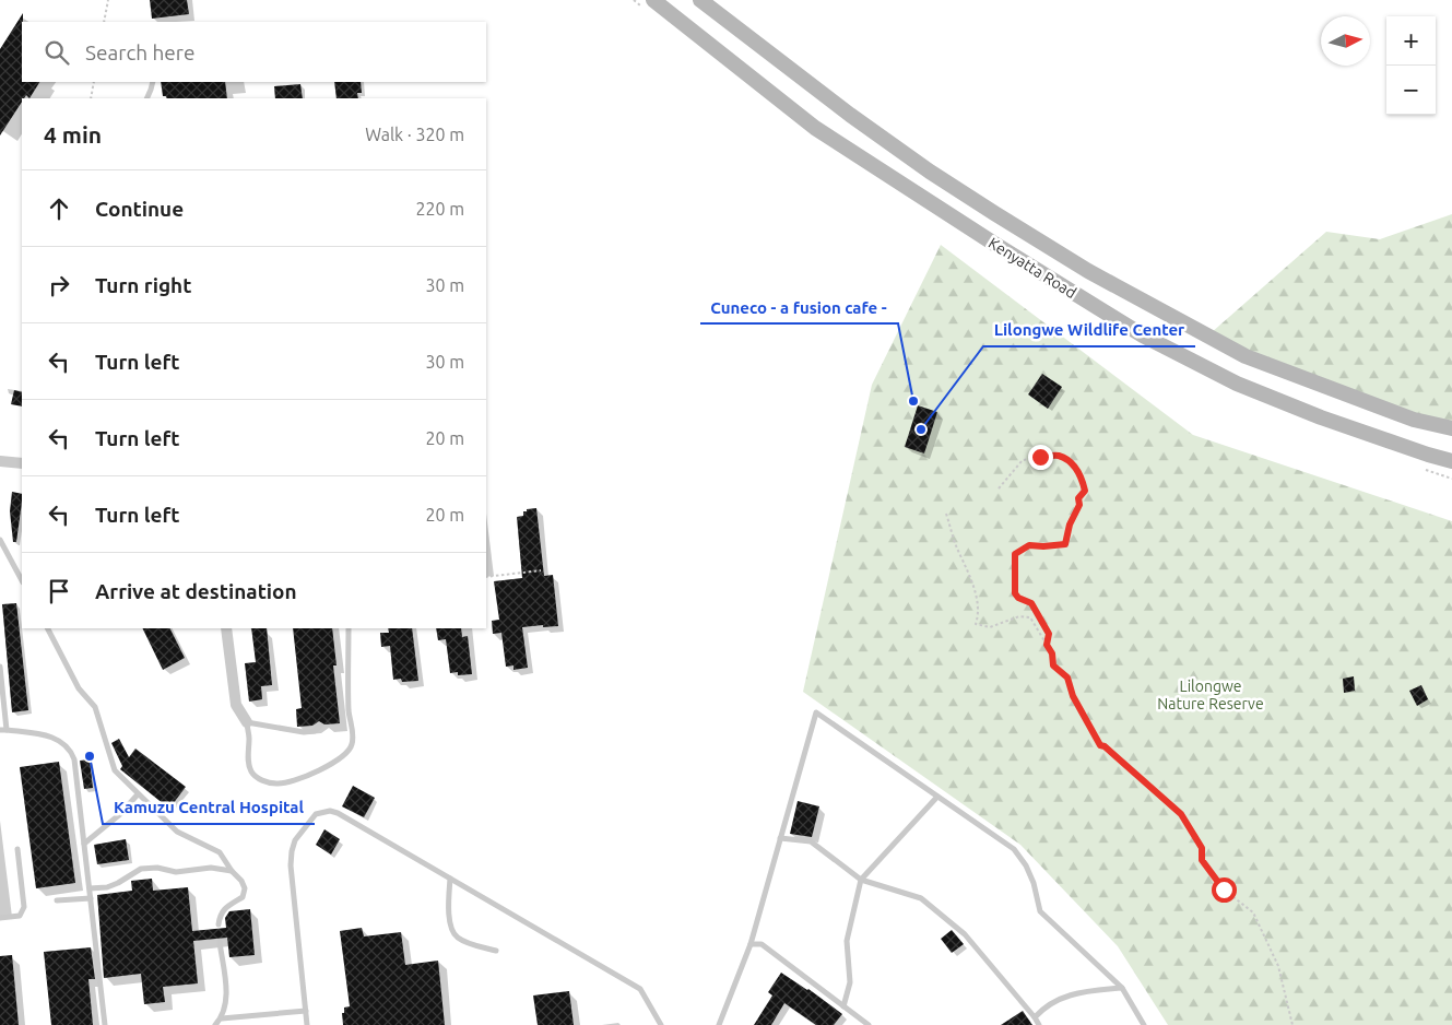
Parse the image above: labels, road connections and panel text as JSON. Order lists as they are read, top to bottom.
{
  "streets": {
    "main road": ["Kenyatta Road"]
  },
  "parks": ["Lilongwe Nature Reserve"],
  "places": ["Cuneco - a fusion cafe -", "Lilongwe Wildlife Center", "Kamuzu Central Hospital"],
  "north": "right",
  "page": {
    "map_buttons": ["+", "−"],
    "search": "Search here",
    "heading": ["4 min", "Walk · 320 m"],
    "list": [
      ["Continue", "220 m"],
      ["Turn right", "30 m"],
      ["Turn left", "30 m"],
      ["Turn left", "20 m"],
      ["Turn left", "20 m"],
      "Arrive at destination"
    ]
  }
}
